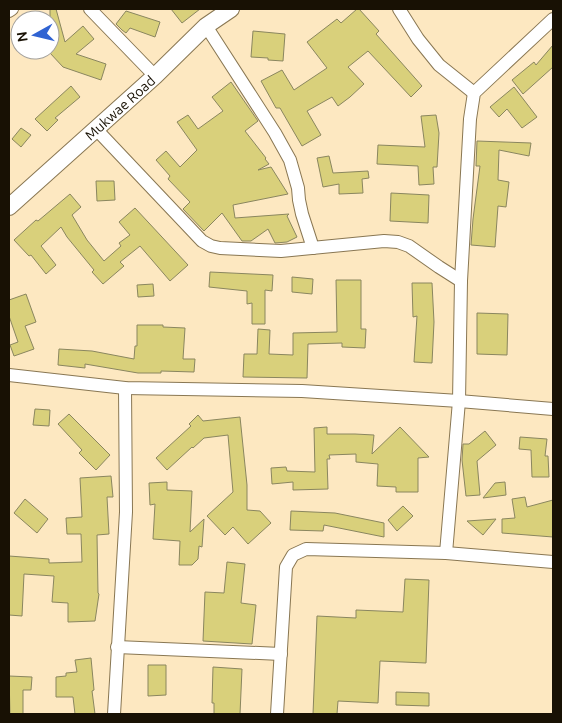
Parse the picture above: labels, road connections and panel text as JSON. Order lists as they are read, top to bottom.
{
  "streets": {
    "street": ["Mukwae Road"]
  },
  "north": "left"
}
